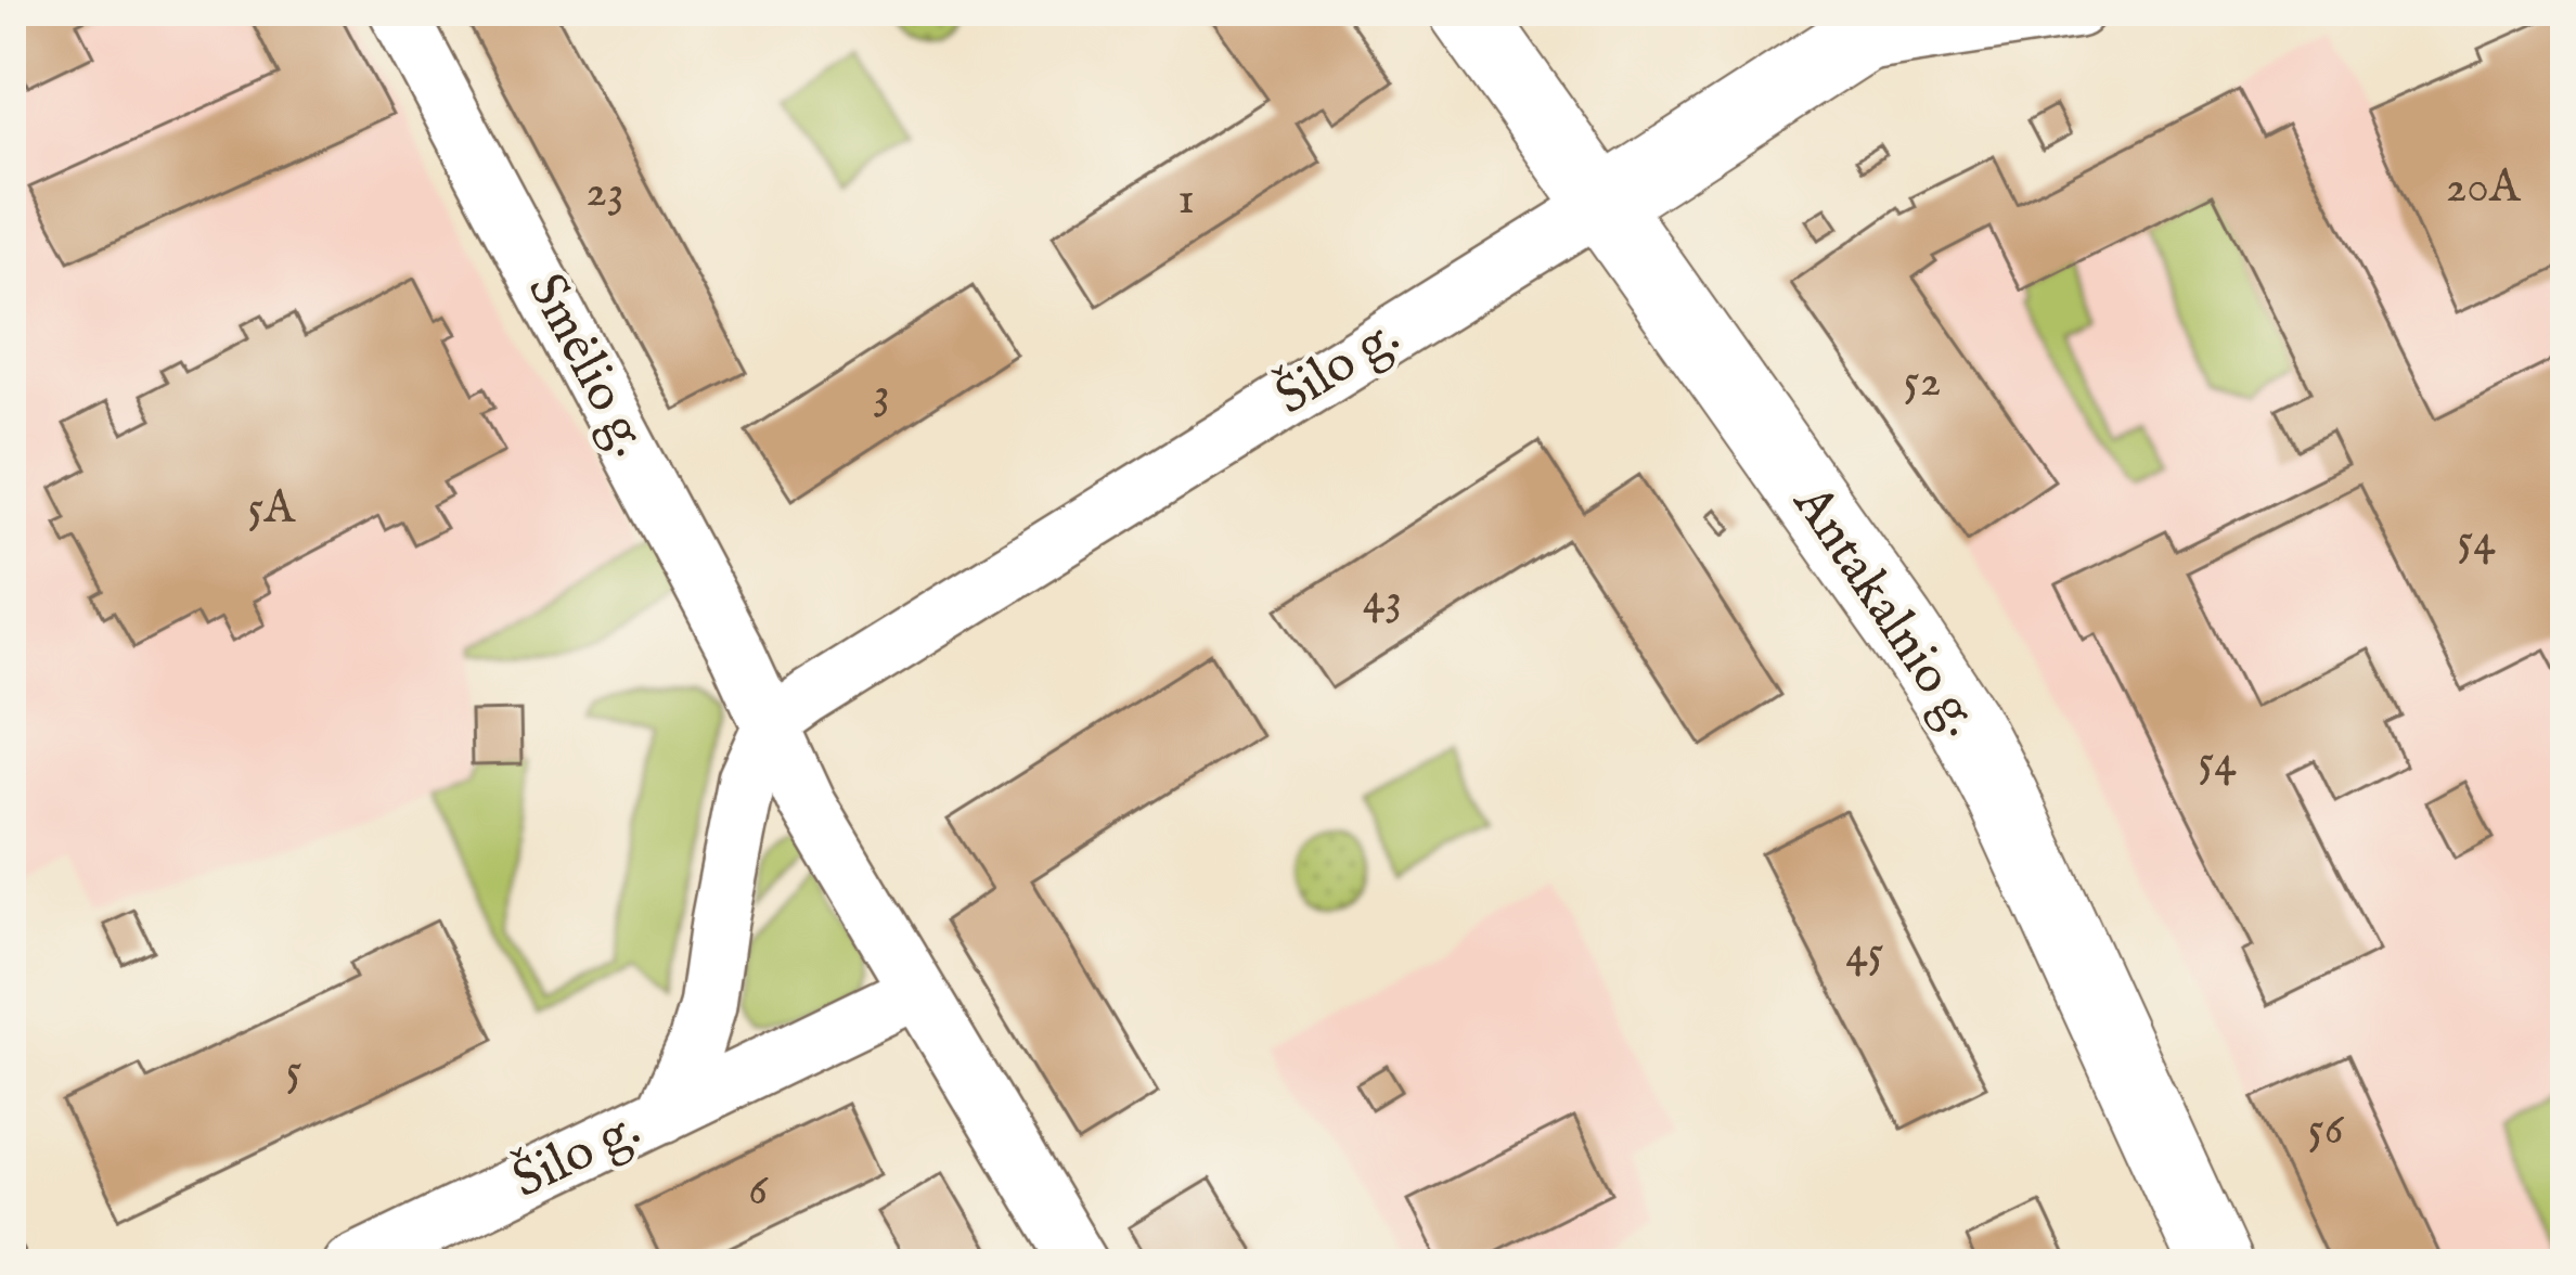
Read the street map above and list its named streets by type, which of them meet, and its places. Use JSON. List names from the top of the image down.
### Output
{
  "streets": {
    "main road": ["Šilo g.", "Antakalnio g."],
    "street": ["Smėlio g."]
  },
  "crossings": [
    ["Smėlio g.", "Šilo g."],
    ["Šilo g.", "Antakalnio g."]
  ],
  "house_numbers": [
    "20A",
    "23",
    "1",
    "52",
    "3",
    "5A",
    "54",
    "43",
    "54",
    "45",
    "5",
    "56",
    "6"
  ]
}
